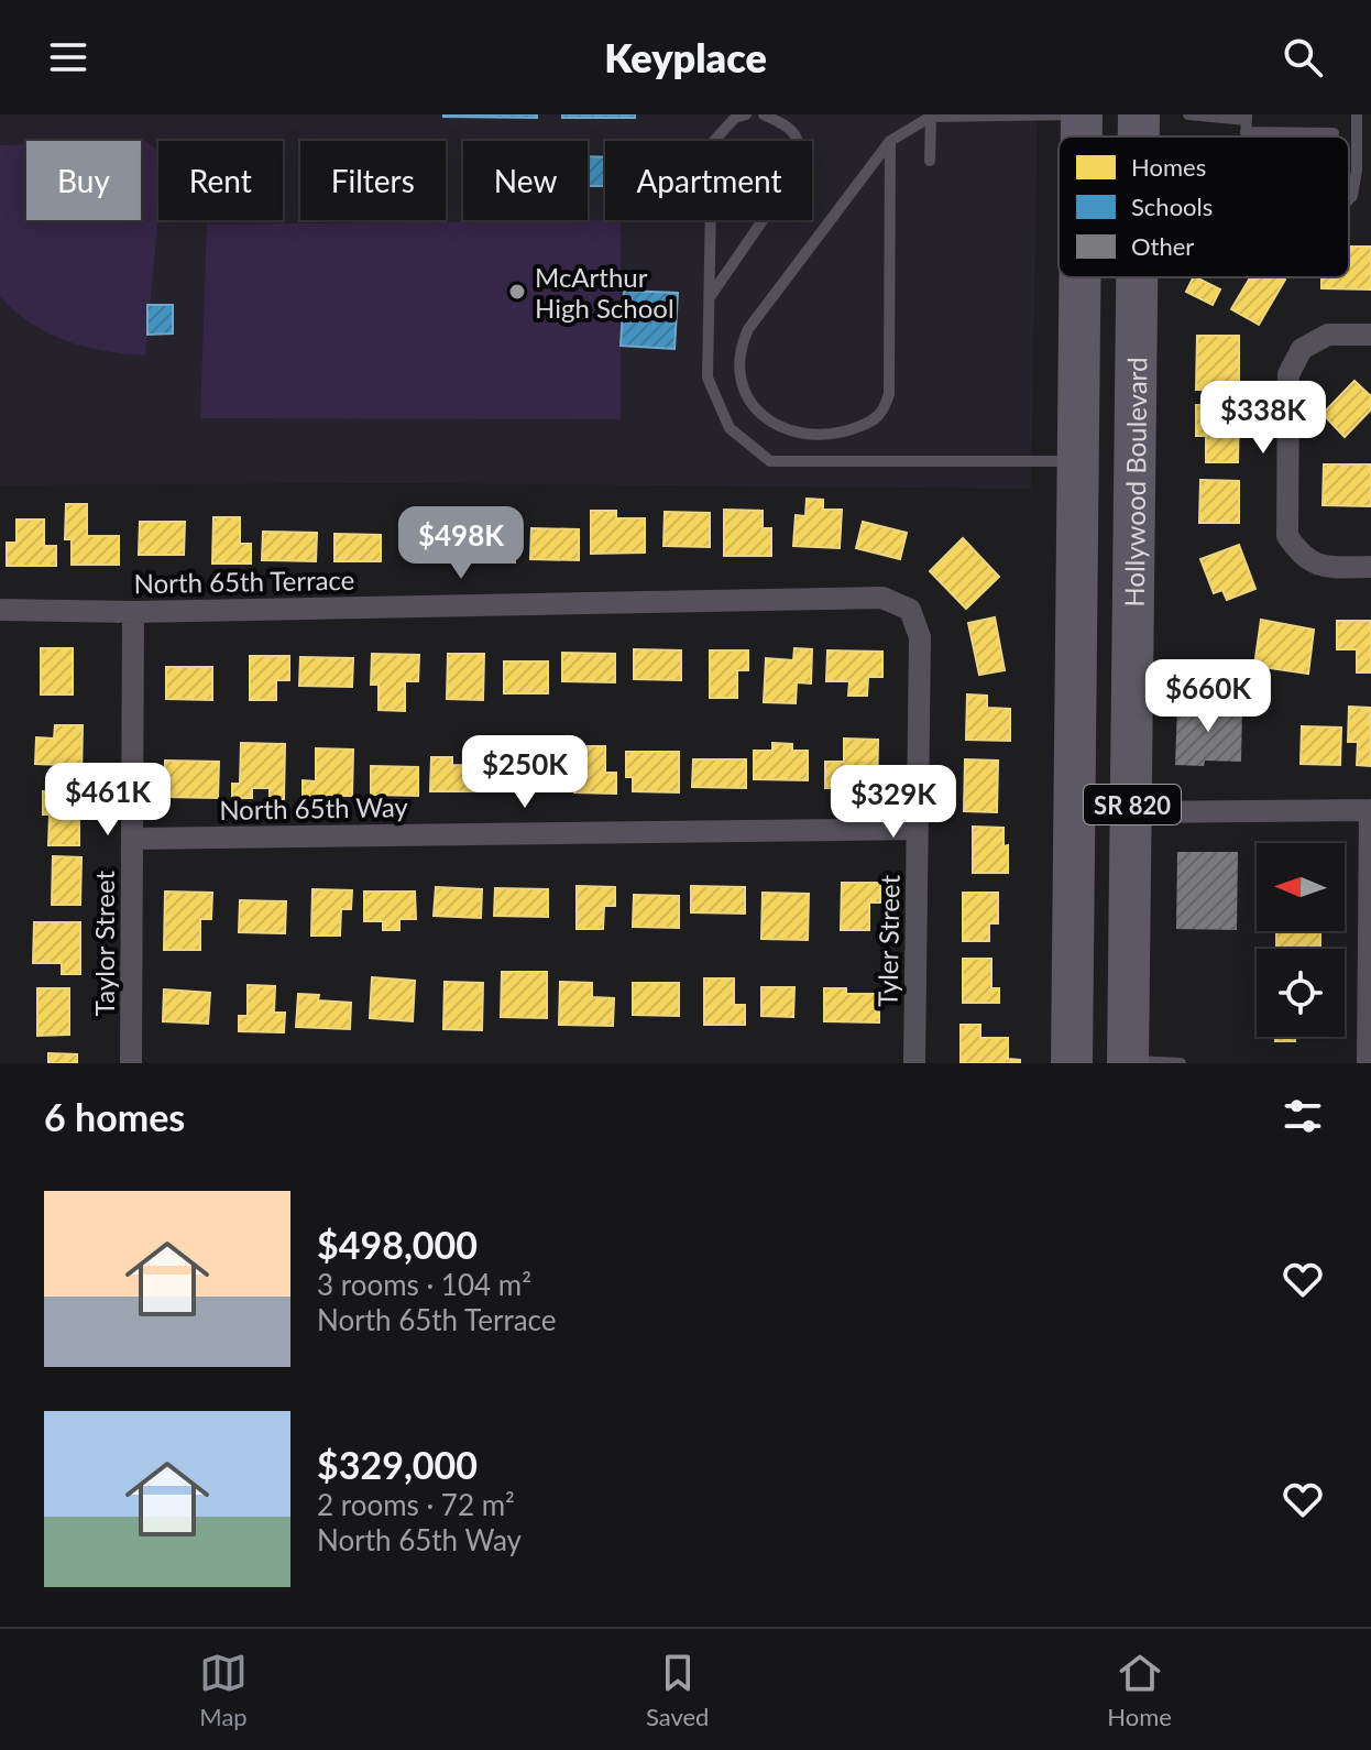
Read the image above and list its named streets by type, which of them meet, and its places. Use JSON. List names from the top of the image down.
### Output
{
  "streets": {
    "highway": ["Hollywood Boulevard", "SR 820"],
    "street": [
      "North 65th Terrace",
      "North 65th Way",
      "Tyler Street",
      "Taylor Street"
    ]
  },
  "crossings": [
    ["North 65th Terrace", "Tyler Street"],
    ["North 65th Terrace", "Taylor Street"],
    ["North 65th Way", "Tyler Street"],
    ["North 65th Way", "Taylor Street"]
  ],
  "places": ["McArthur High School"],
  "legend": ["Homes", "Schools", "Other"],
  "north": "left",
  "page": {
    "header": "Keyplace",
    "chip": [
      "Buy",
      "Rent",
      "Filters",
      "New",
      "Apartment"
    ],
    "price": [
      "$338K",
      "$498K",
      "$660K",
      "$250K",
      "$461K",
      "$329K"
    ],
    "heading": "6 homes",
    "list": [
      {
        "name": "$498,000",
        "note": "3 rooms · 104 m² · North 65th Terrace"
      },
      {
        "name": "$329,000",
        "note": "2 rooms · 72 m² · North 65th Way"
      }
    ],
    "tabs": ["Map", "Saved", "Home"]
  }
}
